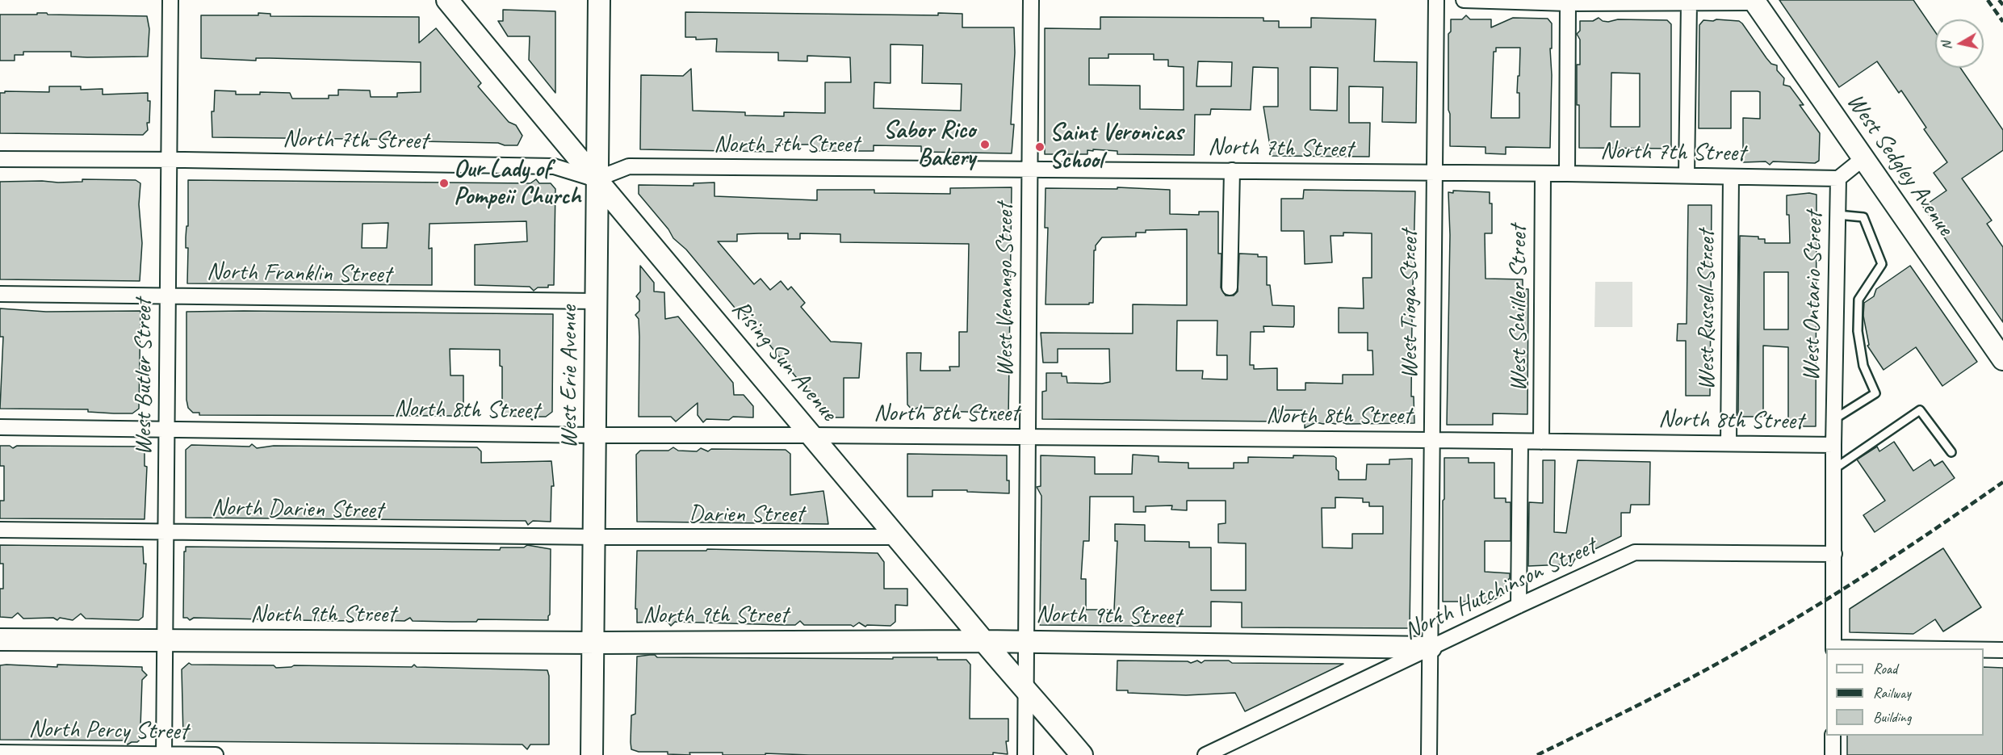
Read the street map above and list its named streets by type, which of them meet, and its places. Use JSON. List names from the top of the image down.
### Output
{
  "streets": {
    "street": [
      "North 7th Street",
      "West Sedgley Avenue",
      "North Franklin Street",
      "West Venango Street",
      "West Ontario Street",
      "West Tioga Street",
      "West Schiller Street",
      "West Russell Street",
      "Rising Sun Avenue",
      "West Butler Street",
      "West Erie Avenue",
      "North 8th Street",
      "North Darien Street",
      "Darien Street",
      "North Hutchinson Street",
      "North 9th Street",
      "North Percy Street"
    ]
  },
  "crossings": [
    ["North 7th Street", "West Venango Street"],
    ["North 7th Street", "West Ontario Street"],
    ["North 7th Street", "West Tioga Street"],
    ["North 7th Street", "West Schiller Street"],
    ["North 7th Street", "West Russell Street"],
    ["North 7th Street", "Rising Sun Avenue"],
    ["North 7th Street", "West Butler Street"],
    ["North 7th Street", "West Erie Avenue"],
    ["West Sedgley Avenue", "West Ontario Street"],
    ["North Franklin Street", "West Butler Street"],
    ["North Franklin Street", "West Erie Avenue"],
    ["West Venango Street", "Rising Sun Avenue"],
    ["West Venango Street", "North 8th Street"],
    ["West Venango Street", "North 9th Street"],
    ["West Ontario Street", "North 8th Street"],
    ["West Ontario Street", "North Hutchinson Street"],
    ["West Tioga Street", "North 8th Street"],
    ["West Tioga Street", "North Hutchinson Street"],
    ["West Tioga Street", "North 9th Street"],
    ["West Schiller Street", "North 8th Street"],
    ["West Russell Street", "North 8th Street"],
    ["Rising Sun Avenue", "West Erie Avenue"],
    ["Rising Sun Avenue", "North 8th Street"],
    ["Rising Sun Avenue", "Darien Street"],
    ["Rising Sun Avenue", "North 9th Street"],
    ["West Butler Street", "North 8th Street"],
    ["West Butler Street", "North Darien Street"],
    ["West Butler Street", "North 9th Street"],
    ["West Butler Street", "North Percy Street"],
    ["West Erie Avenue", "North 8th Street"],
    ["West Erie Avenue", "North Darien Street"],
    ["West Erie Avenue", "Darien Street"],
    ["West Erie Avenue", "North 9th Street"],
    ["North Darien Street", "Darien Street"],
    ["North Hutchinson Street", "North 9th Street"]
  ],
  "places": ["Sabor Rico Bakery", "Saint Veronicas School", "Our Lady of Pompeii Church"],
  "legend": ["Road", "Railway", "Building"],
  "north": "left"
}
